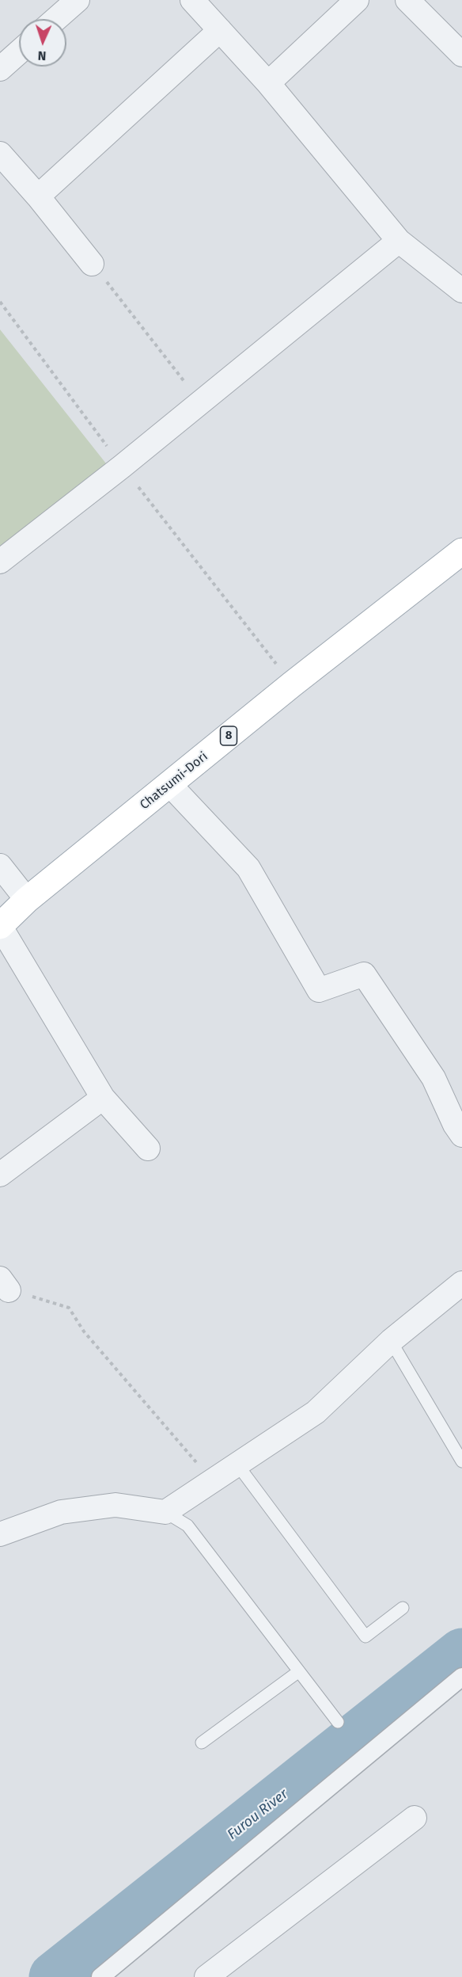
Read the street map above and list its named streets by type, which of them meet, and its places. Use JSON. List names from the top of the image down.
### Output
{
  "streets": {
    "main road": ["8", "Chatsumi-Dori"]
  },
  "water": ["Furou River"],
  "north": "bottom"
}
